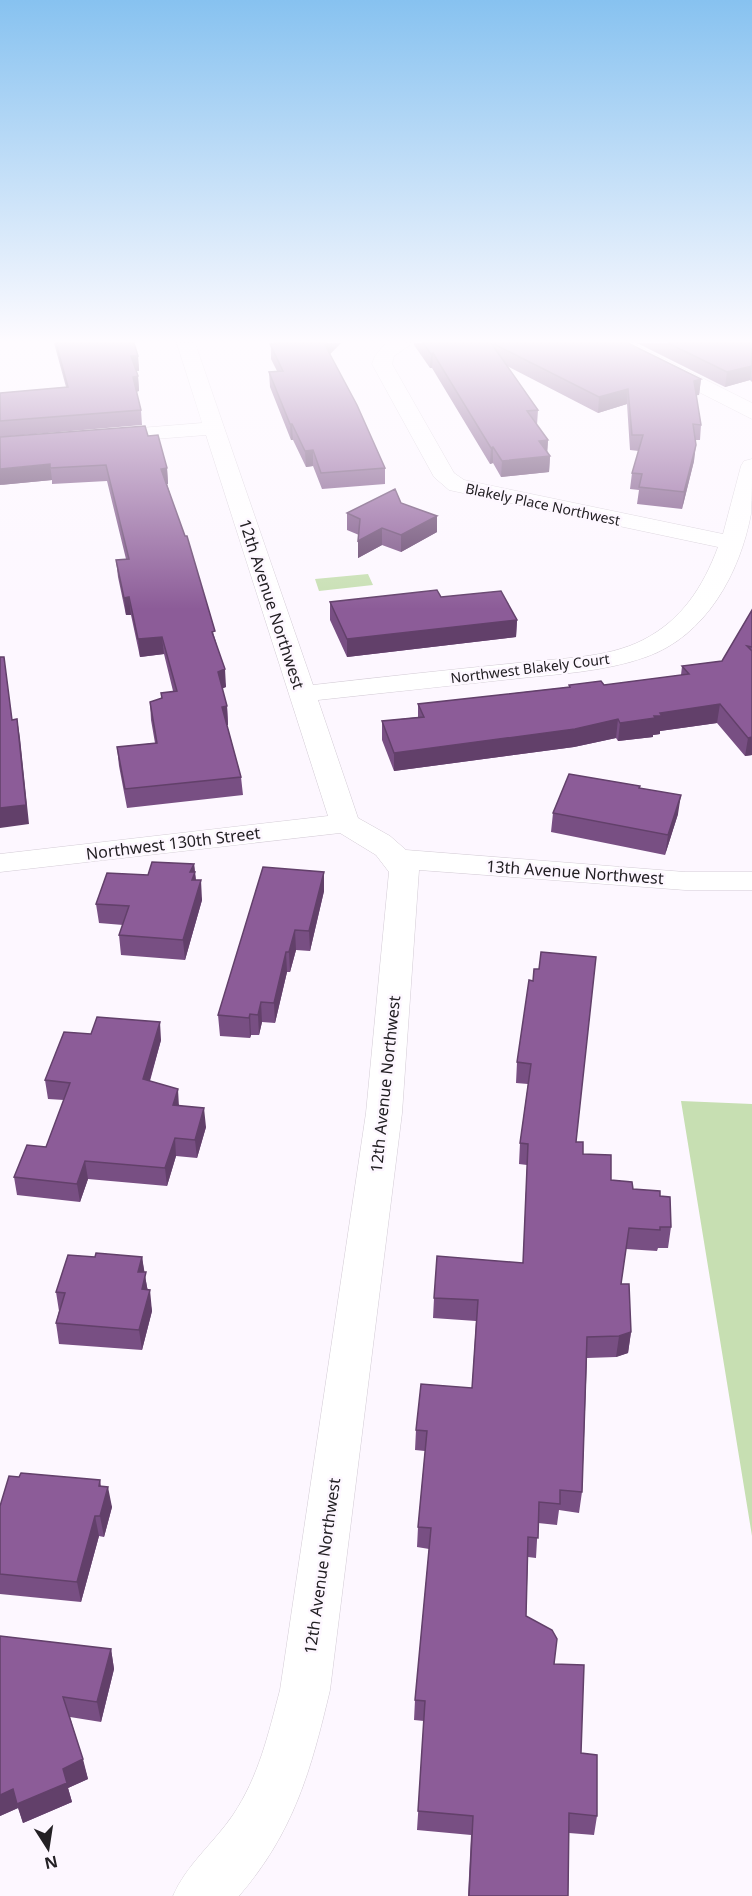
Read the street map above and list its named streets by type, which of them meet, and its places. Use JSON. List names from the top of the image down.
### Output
{
  "streets": {
    "street": [
      "Blakely Place Northwest",
      "12th Avenue Northwest",
      "Northwest Blakely Court",
      "Northwest 130th Street",
      "13th Avenue Northwest"
    ]
  },
  "crossings": [
    ["Blakely Place Northwest", "Northwest Blakely Court"],
    ["12th Avenue Northwest", "Northwest Blakely Court"],
    ["12th Avenue Northwest", "Northwest 130th Street"],
    ["12th Avenue Northwest", "13th Avenue Northwest"]
  ],
  "north": "bottom"
}
